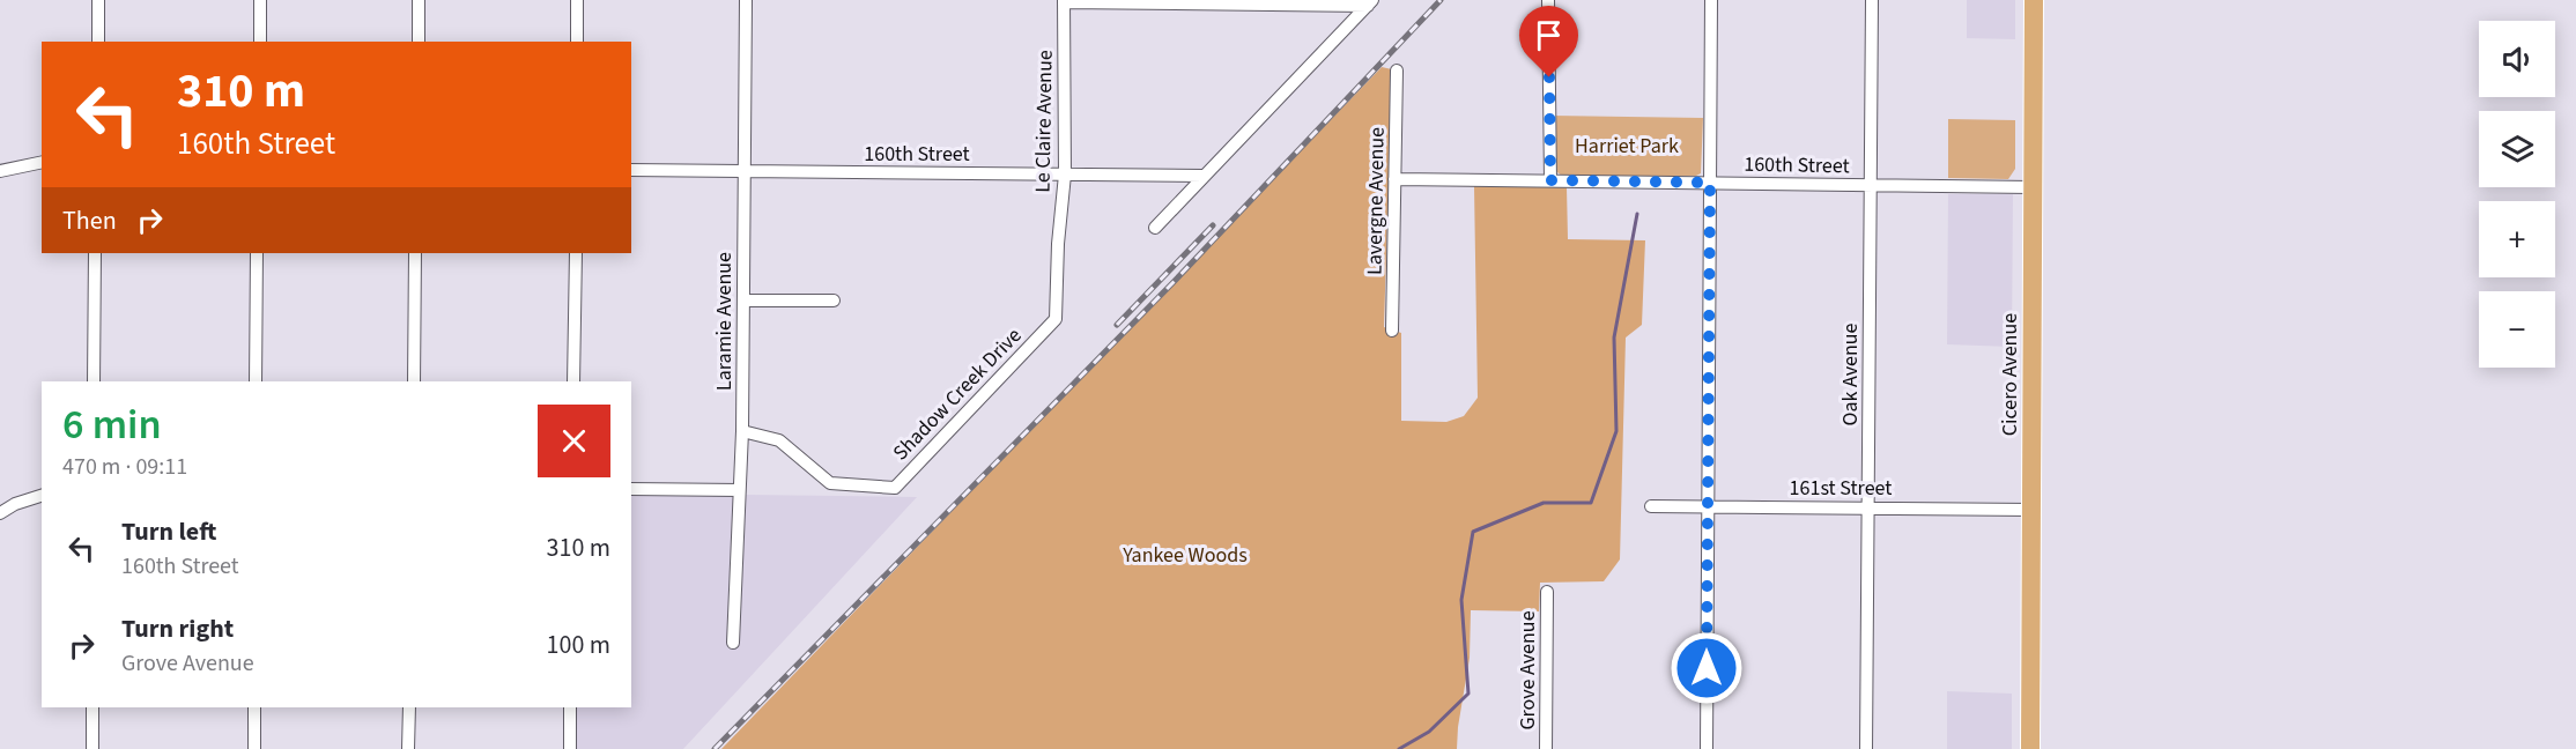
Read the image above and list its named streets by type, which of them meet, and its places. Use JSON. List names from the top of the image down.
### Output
{
  "streets": {
    "main road": ["Cicero Avenue"],
    "street": [
      "Le Claire Avenue",
      "160th Street",
      "Lavergne Avenue",
      "Laramie Avenue",
      "Oak Avenue",
      "Shadow Creek Drive",
      "161st Street",
      "Grove Avenue"
    ]
  },
  "crossings": [
    ["Le Claire Avenue", "160th Street"],
    ["Le Claire Avenue", "Shadow Creek Drive"],
    ["160th Street", "Lavergne Avenue"],
    ["160th Street", "Laramie Avenue"],
    ["160th Street", "Oak Avenue"],
    ["160th Street", "Cicero Avenue"],
    ["Laramie Avenue", "Shadow Creek Drive"],
    ["Oak Avenue", "161st Street"],
    ["Cicero Avenue", "161st Street"]
  ],
  "parks": ["Harriet Park", "Yankee Woods"],
  "page": {
    "map_buttons": ["+", "−"],
    "turn": ["310 m", "160th Street"],
    "then": "Then",
    "heading": ["6 min", "470 m · 09:11"],
    "list": [
      {
        "name": "Turn left",
        "note": "160th Street",
        "value": "310 m"
      },
      {
        "name": "Turn right",
        "note": "Grove Avenue",
        "value": "100 m"
      }
    ]
  }
}
